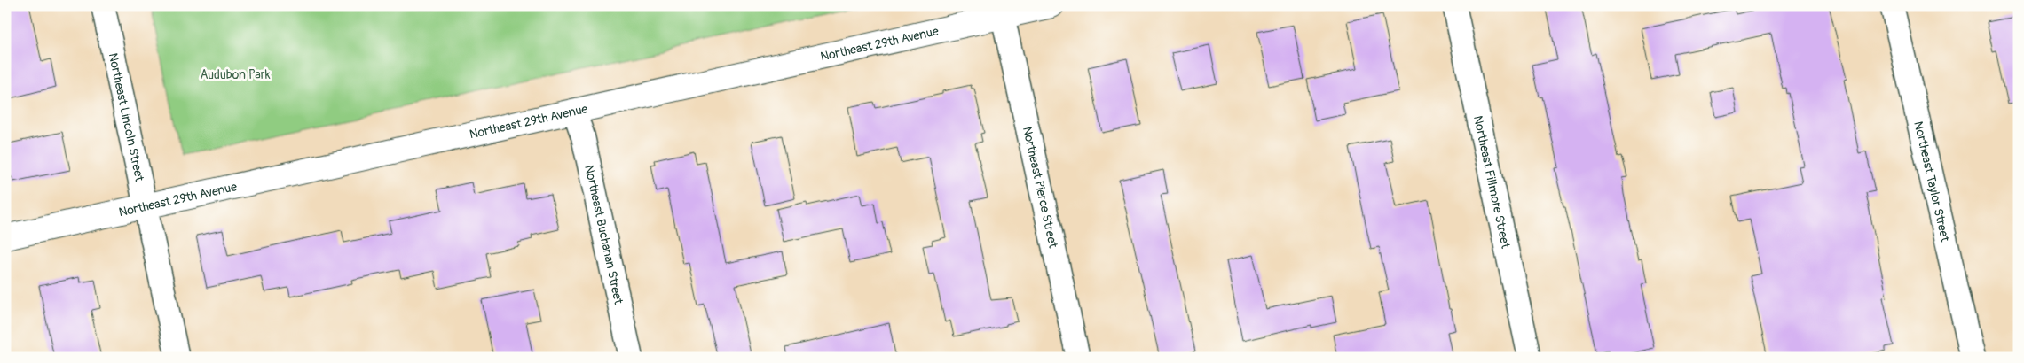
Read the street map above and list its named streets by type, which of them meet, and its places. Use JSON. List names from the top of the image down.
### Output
{
  "streets": {
    "street": [
      "Northeast 29th Avenue",
      "Northeast Lincoln Street",
      "Northeast Fillmore Street",
      "Northeast Taylor Street",
      "Northeast Pierce Street",
      "Northeast Buchanan Street"
    ]
  },
  "crossings": [
    ["Northeast 29th Avenue", "Northeast Lincoln Street"],
    ["Northeast 29th Avenue", "Northeast Pierce Street"],
    ["Northeast 29th Avenue", "Northeast Buchanan Street"]
  ],
  "parks": ["Audubon Park"]
}
